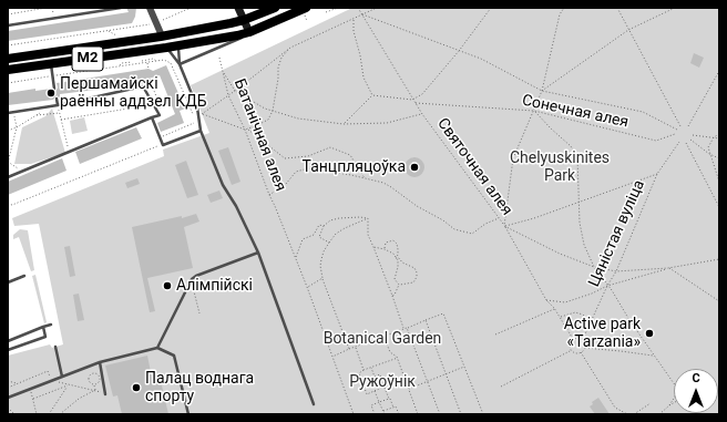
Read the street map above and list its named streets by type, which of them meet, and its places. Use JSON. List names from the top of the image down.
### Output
{
  "streets": {
    "main road": ["М2"],
    "path": [
      "Сонечная алея",
      "Батанічная алея",
      "Святочная алея",
      "Цяністая вуліца"
    ]
  },
  "crossings": [
    ["Сонечная алея", "Святочная алея"],
    ["Святочная алея", "Цяністая вуліца"]
  ],
  "parks": ["Chelyuskinites Park", "Botanical Garden", "Ружоўнік"],
  "places": [
    "Першамайскі раённы аддзел КДБ",
    "Танцпляцоўка",
    "Алімпійскі",
    "Active park «Tarzania»",
    "Палац воднага спорту"
  ],
  "north": "top"
}
